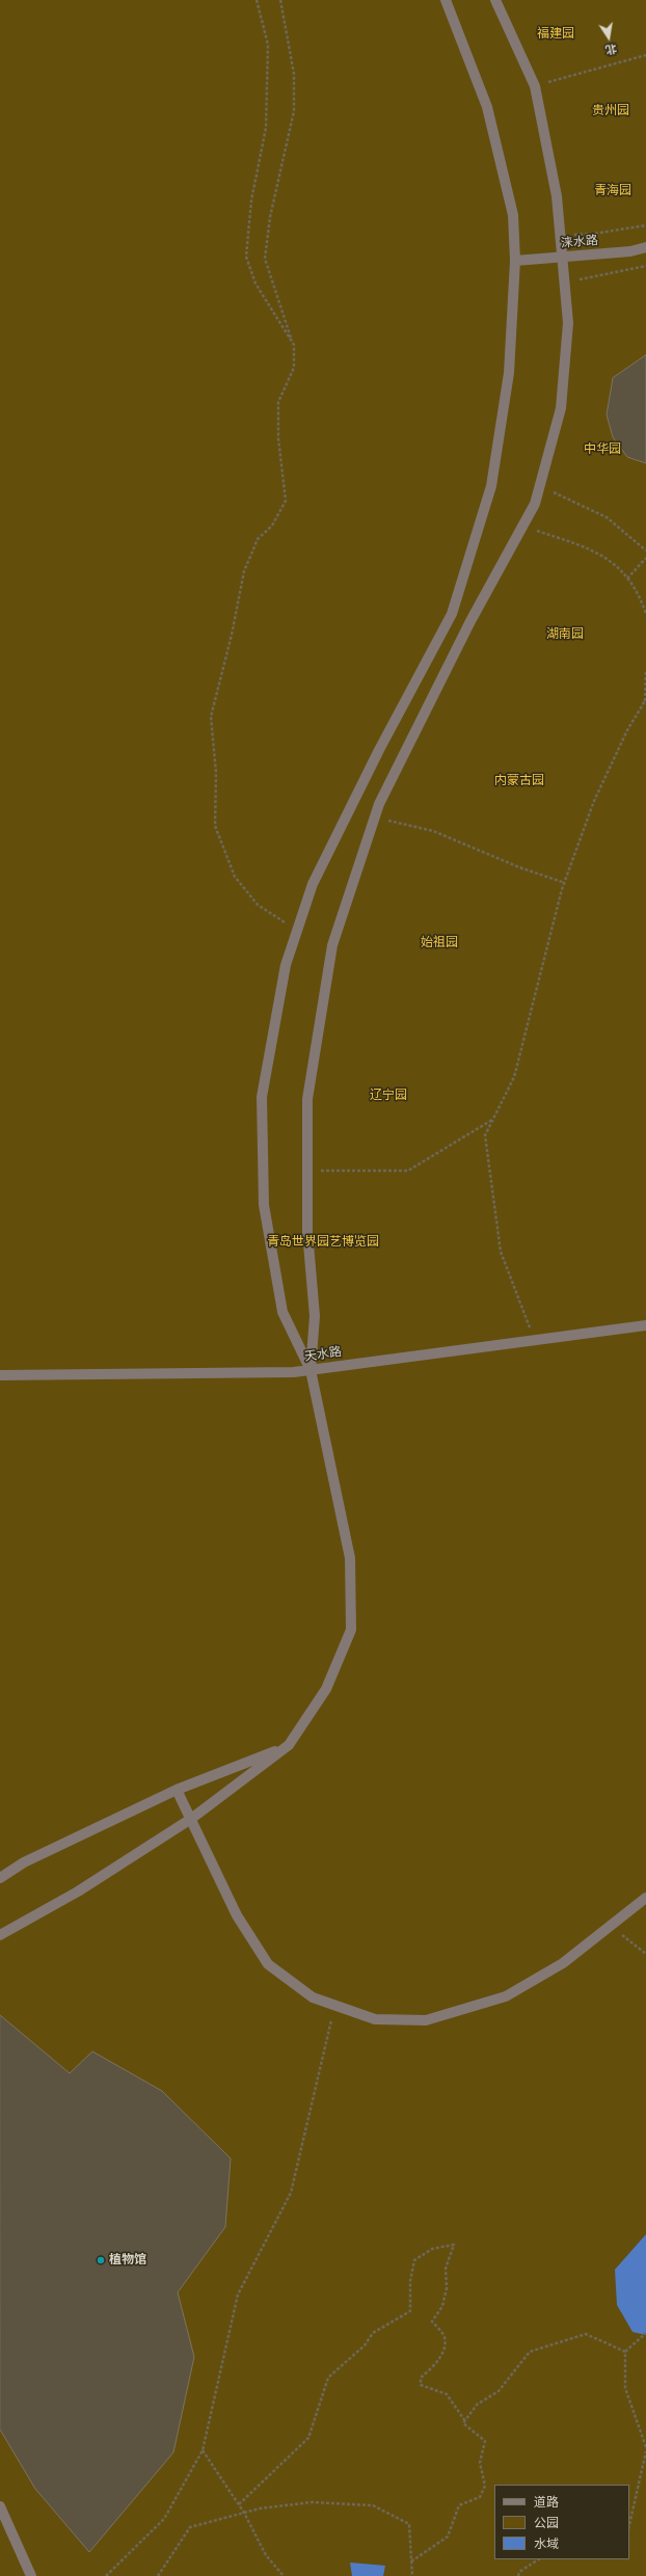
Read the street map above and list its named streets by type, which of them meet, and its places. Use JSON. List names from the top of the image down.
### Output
{
  "streets": {
    "street": ["涞水路", "天水路"]
  },
  "parks": [
    "福建园",
    "贵州园",
    "青海园",
    "中华园",
    "湖南园",
    "内蒙古园",
    "始祖园",
    "辽宁园",
    "青岛世界园艺博览园"
  ],
  "places": ["植物馆"],
  "legend": ["道路", "公园", "水域"],
  "north": "bottom"
}
